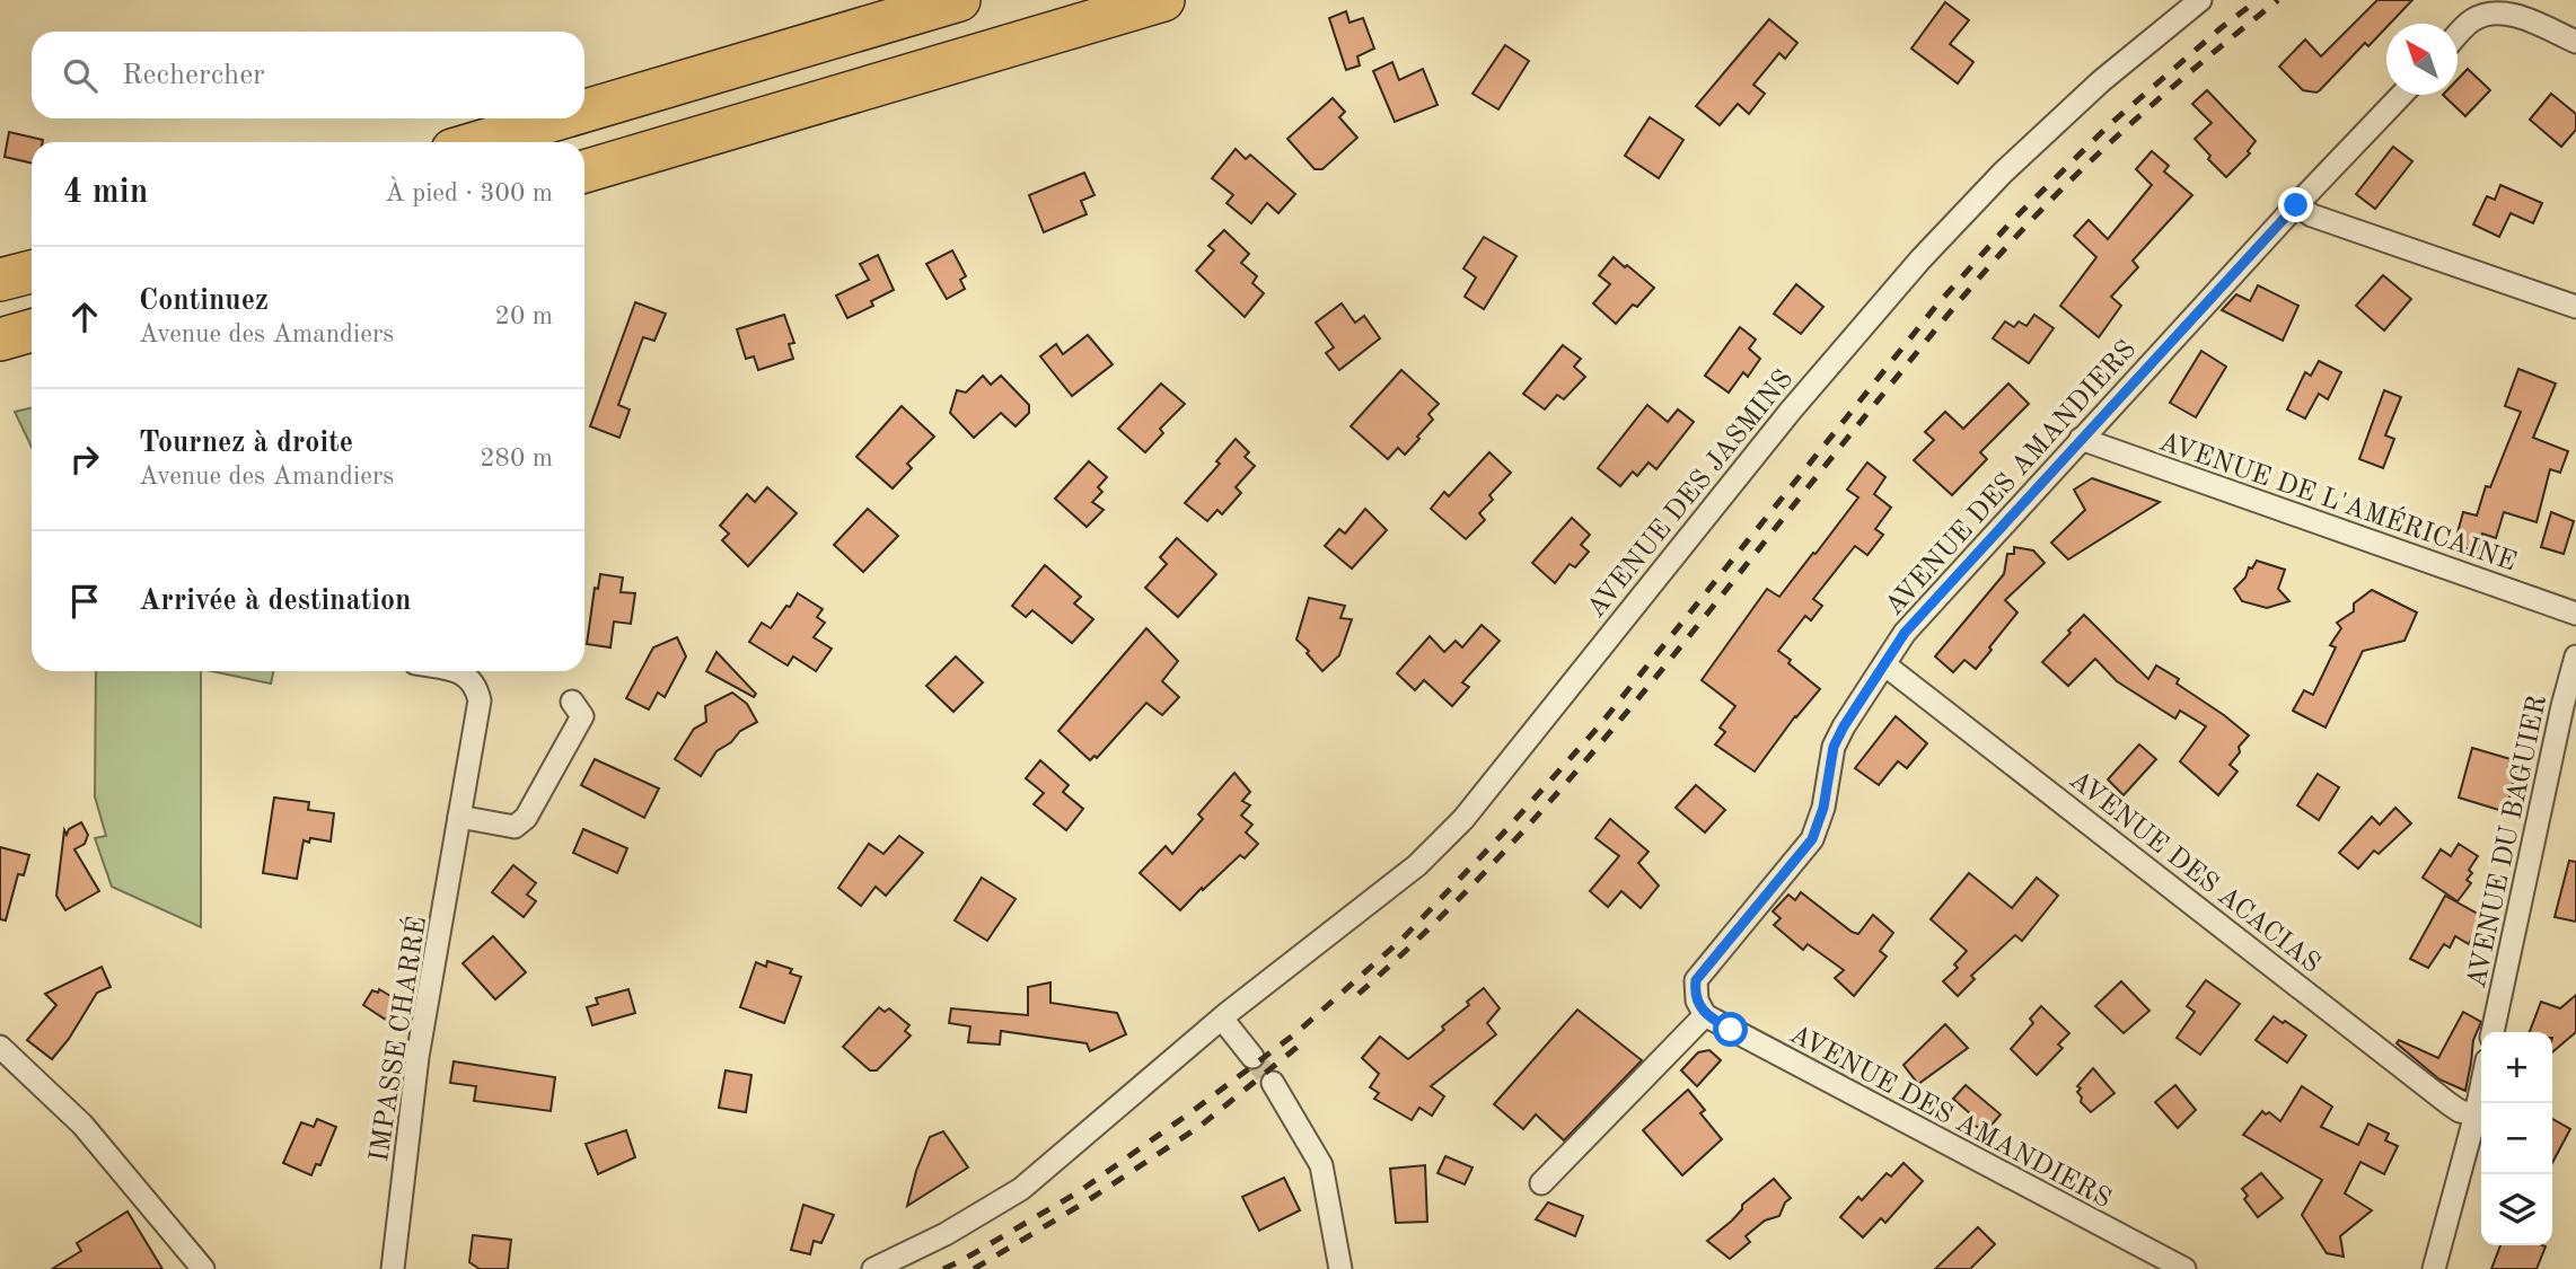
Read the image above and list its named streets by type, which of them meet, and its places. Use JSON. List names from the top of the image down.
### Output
{
  "streets": {
    "street": [
      "AVENUE DES AMANDIERS",
      "AVENUE DES JASMINS",
      "AVENUE DE L'AMÉRICAINE",
      "AVENUE DU BAGUIER",
      "AVENUE DES ACACIAS",
      "IMPASSE CHARRÉ"
    ]
  },
  "crossings": [
    ["AVENUE DES AMANDIERS", "AVENUE DE L'AMÉRICAINE"],
    ["AVENUE DES AMANDIERS", "AVENUE DES ACACIAS"]
  ],
  "north": "top left",
  "page": {
    "search": "Rechercher",
    "heading": ["4 min", "À pied · 300 m"],
    "list": [
      ["Continuez", "Avenue des Amandiers", "20 m"],
      ["Tournez à droite", "Avenue des Amandiers", "280 m"],
      "Arrivée à destination"
    ],
    "map_buttons": ["+", "−"]
  }
}
